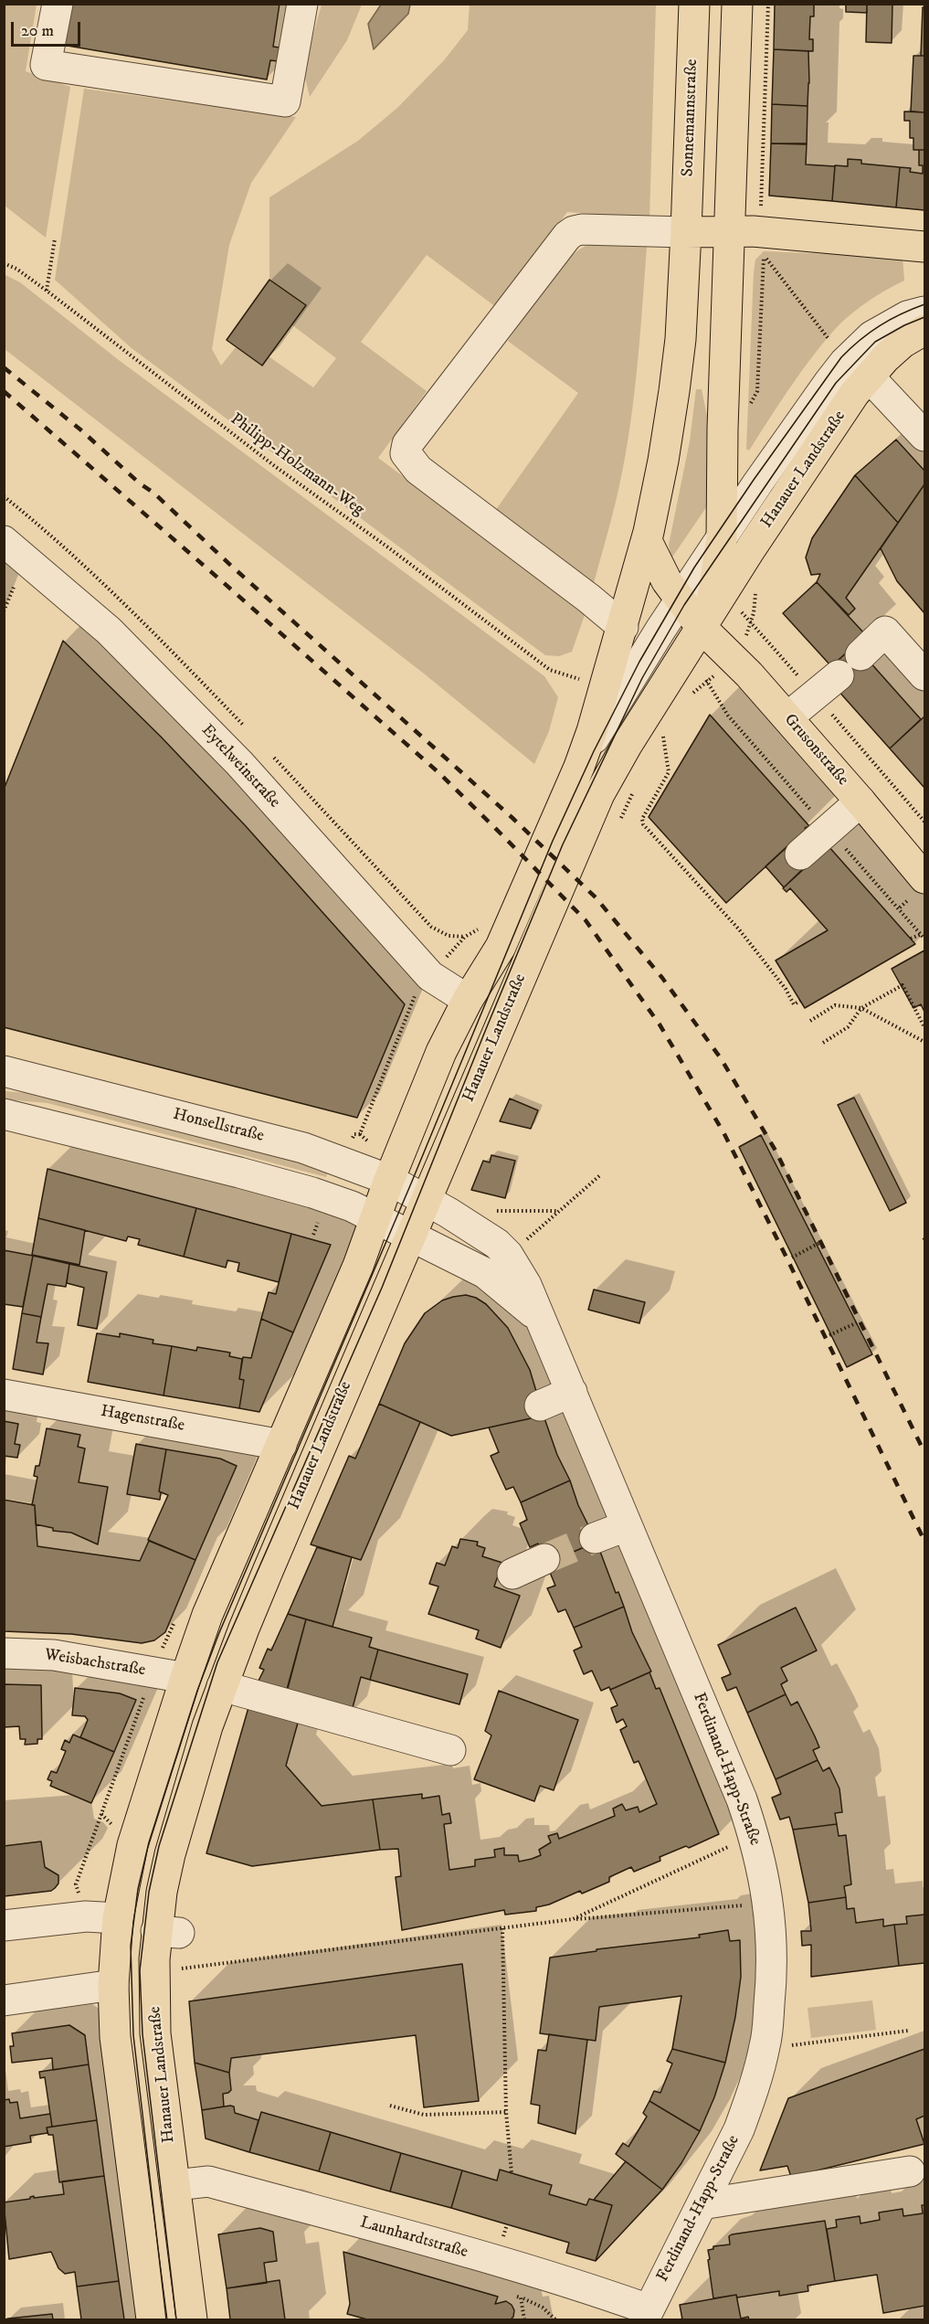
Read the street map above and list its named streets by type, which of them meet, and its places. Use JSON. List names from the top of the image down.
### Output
{
  "streets": {
    "main road": ["Sonnemannstraße", "Hanauer Landstraße", "Grusonstraße"],
    "street": [
      "Eytelweinstraße",
      "Honsellstraße",
      "Hagenstraße",
      "Weisbachstraße",
      "Ferdinand-Happ-Straße",
      "Launhardtstraße"
    ],
    "path": ["Philipp-Holzmann-Weg"]
  },
  "crossings": [
    ["Sonnemannstraße", "Hanauer Landstraße"],
    ["Hanauer Landstraße", "Grusonstraße"],
    ["Hanauer Landstraße", "Eytelweinstraße"],
    ["Hanauer Landstraße", "Honsellstraße"],
    ["Hanauer Landstraße", "Hagenstraße"],
    ["Hanauer Landstraße", "Weisbachstraße"],
    ["Hanauer Landstraße", "Ferdinand-Happ-Straße"],
    ["Hanauer Landstraße", "Launhardtstraße"],
    ["Honsellstraße", "Ferdinand-Happ-Straße"],
    ["Ferdinand-Happ-Straße", "Launhardtstraße"]
  ],
  "scale_bar": "20 m"
}
